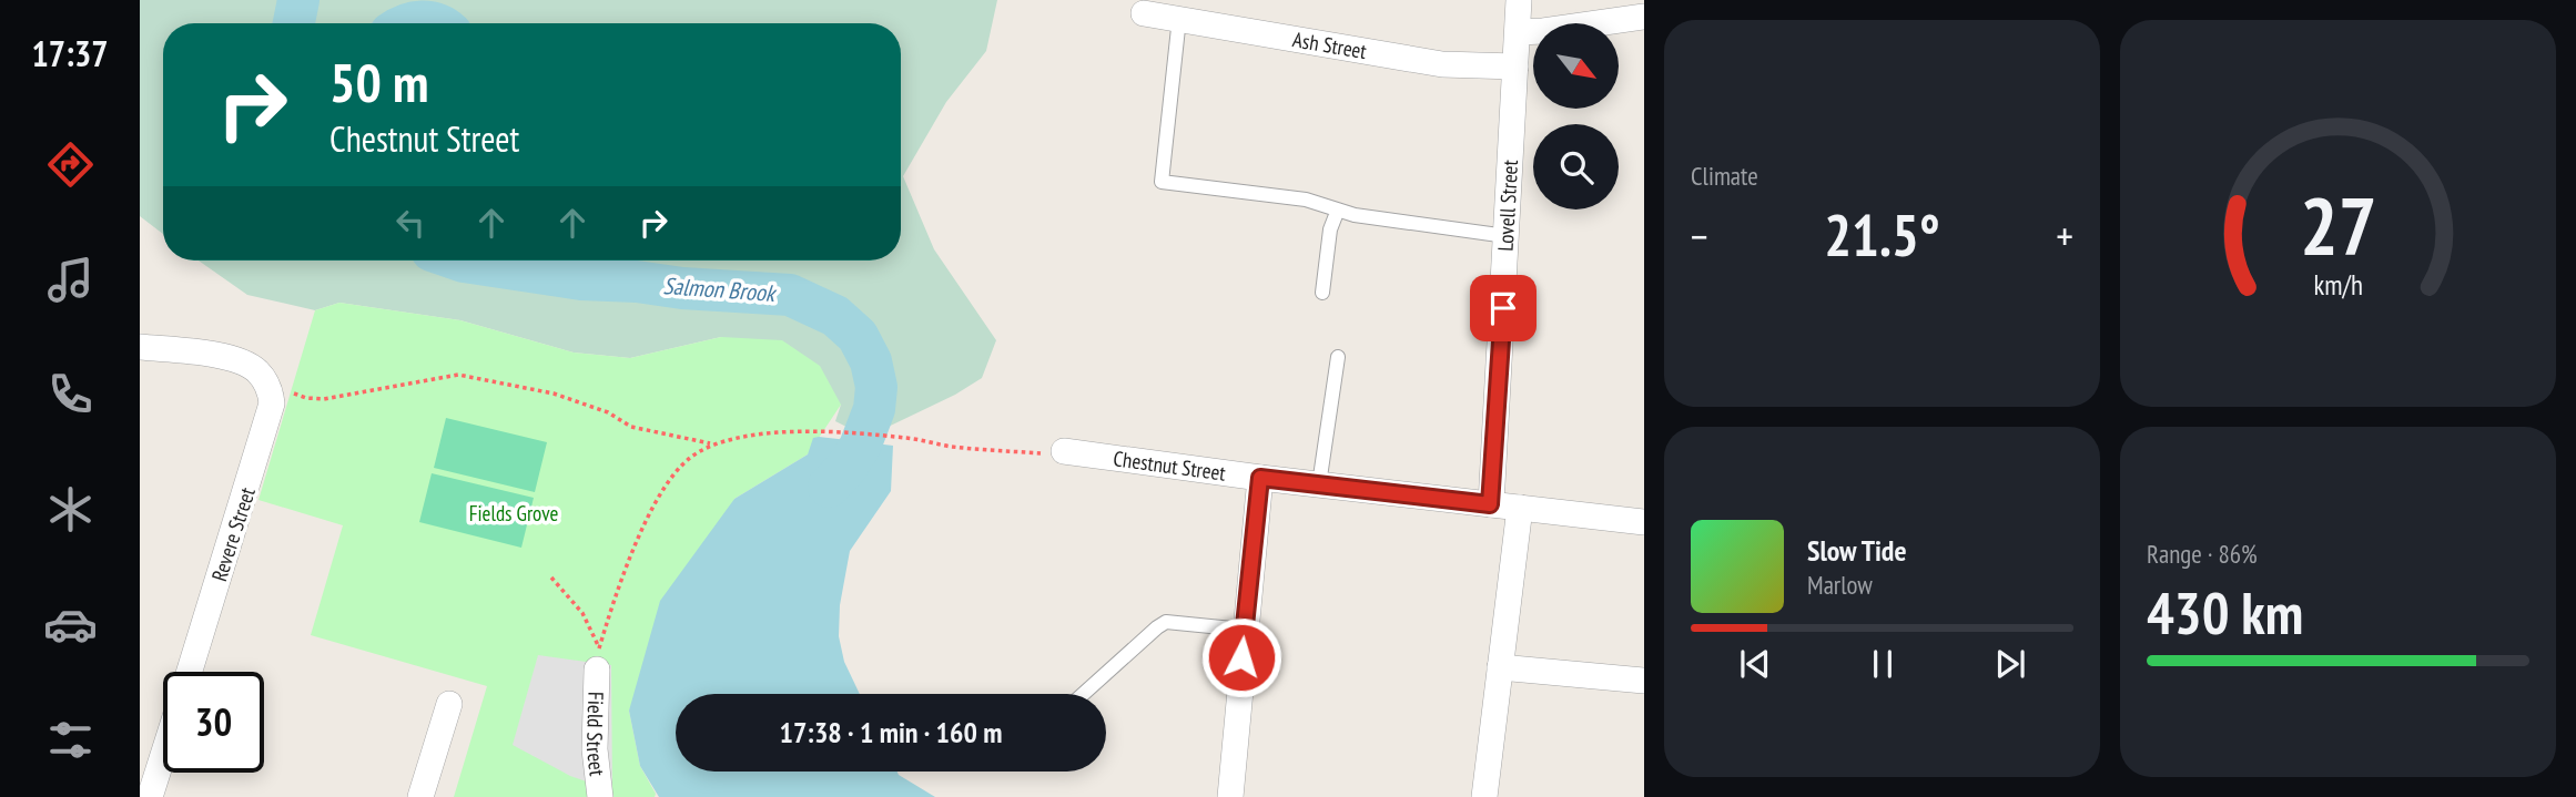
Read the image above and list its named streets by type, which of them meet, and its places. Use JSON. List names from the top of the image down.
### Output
{
  "streets": {
    "street": [
      "Ash Street",
      "Lovell Street",
      "Chestnut Street",
      "Revere Street",
      "Field Street"
    ]
  },
  "crossings": [
    ["Ash Street", "Lovell Street"],
    ["Lovell Street", "Chestnut Street"]
  ],
  "water": ["Salmon Brook"],
  "parks": ["Fields Grove"],
  "north": "bottom right",
  "page": {
    "tabs": "17:37",
    "tile": [
      "Climate",
      ["Range · 86%", "430 km"]
    ],
    "turn": ["50 m", "Chestnut Street"],
    "heat": ["−", "21.5°", "+"],
    "song": ["Slow Tide", "Marlow"],
    "limit": "30",
    "trip": "17:38 · 1 min · 160 m",
    "gauge": ["27", "km/h"]
  }
}
